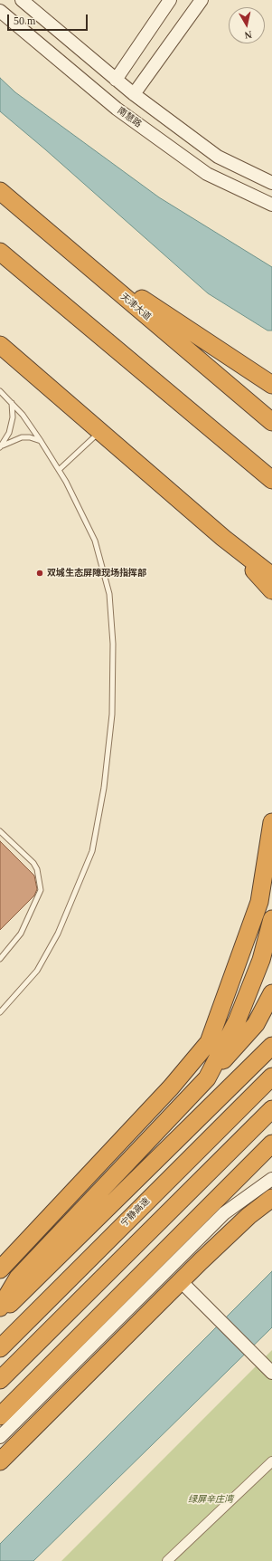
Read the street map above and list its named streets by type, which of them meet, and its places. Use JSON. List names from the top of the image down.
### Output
{
  "streets": {
    "highway": ["天津大道", "宁静高速"],
    "street": ["南慧路"]
  },
  "parks": ["绿屏辛庄湾"],
  "places": ["双城生态屏障现场指挥部"],
  "scale_bar": "50 m",
  "north": "bottom"
}
